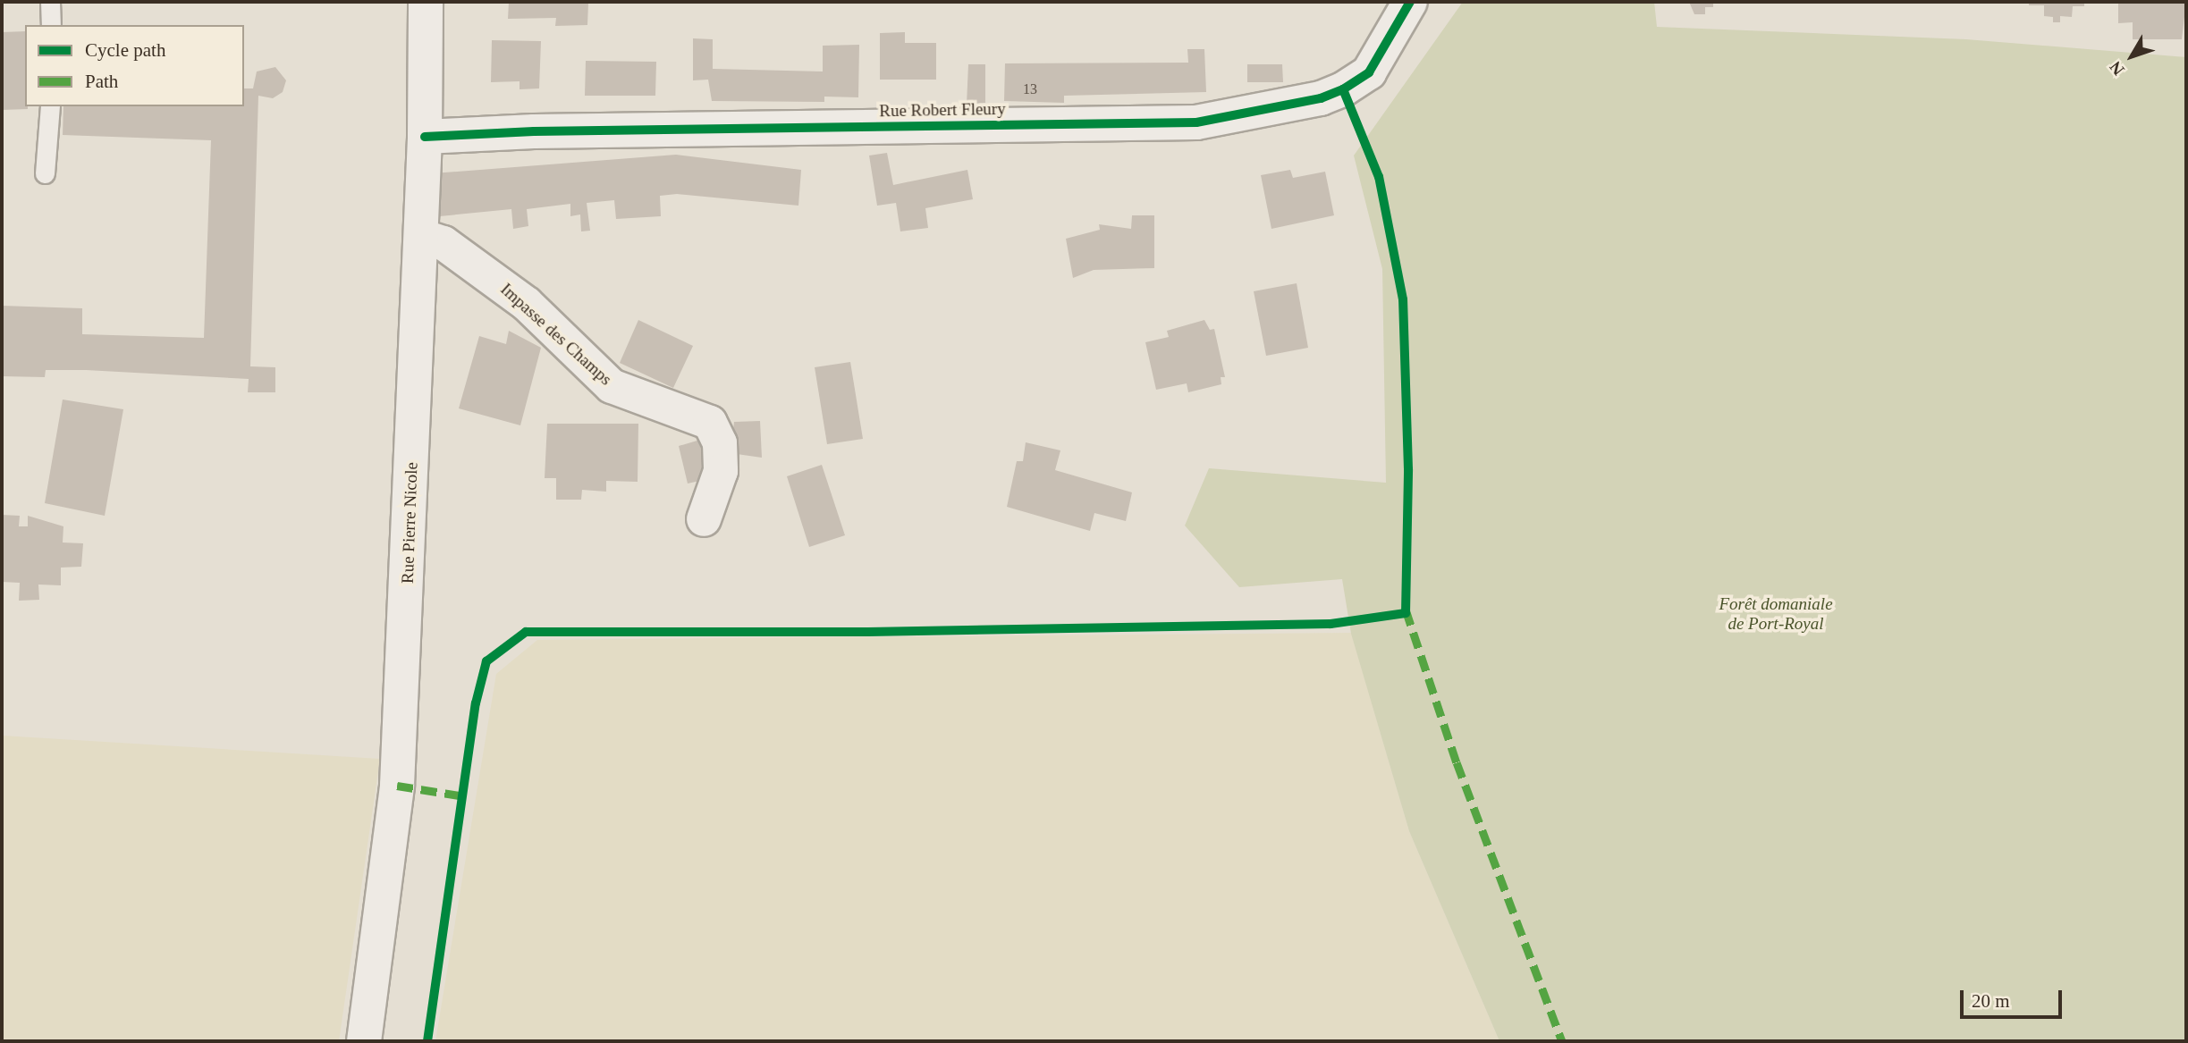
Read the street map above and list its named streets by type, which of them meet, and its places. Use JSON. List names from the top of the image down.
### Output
{
  "streets": {
    "street": ["Rue Robert Fleury", "Impasse des Champs", "Rue Pierre Nicole"]
  },
  "crossings": [
    ["Rue Robert Fleury", "Rue Pierre Nicole"],
    ["Impasse des Champs", "Rue Pierre Nicole"]
  ],
  "parks": ["Forêt domaniale de Port-Royal"],
  "house_numbers": ["13"],
  "legend": ["Cycle path", "Path"],
  "scale_bar": "20 m",
  "north": "bottom left"
}
